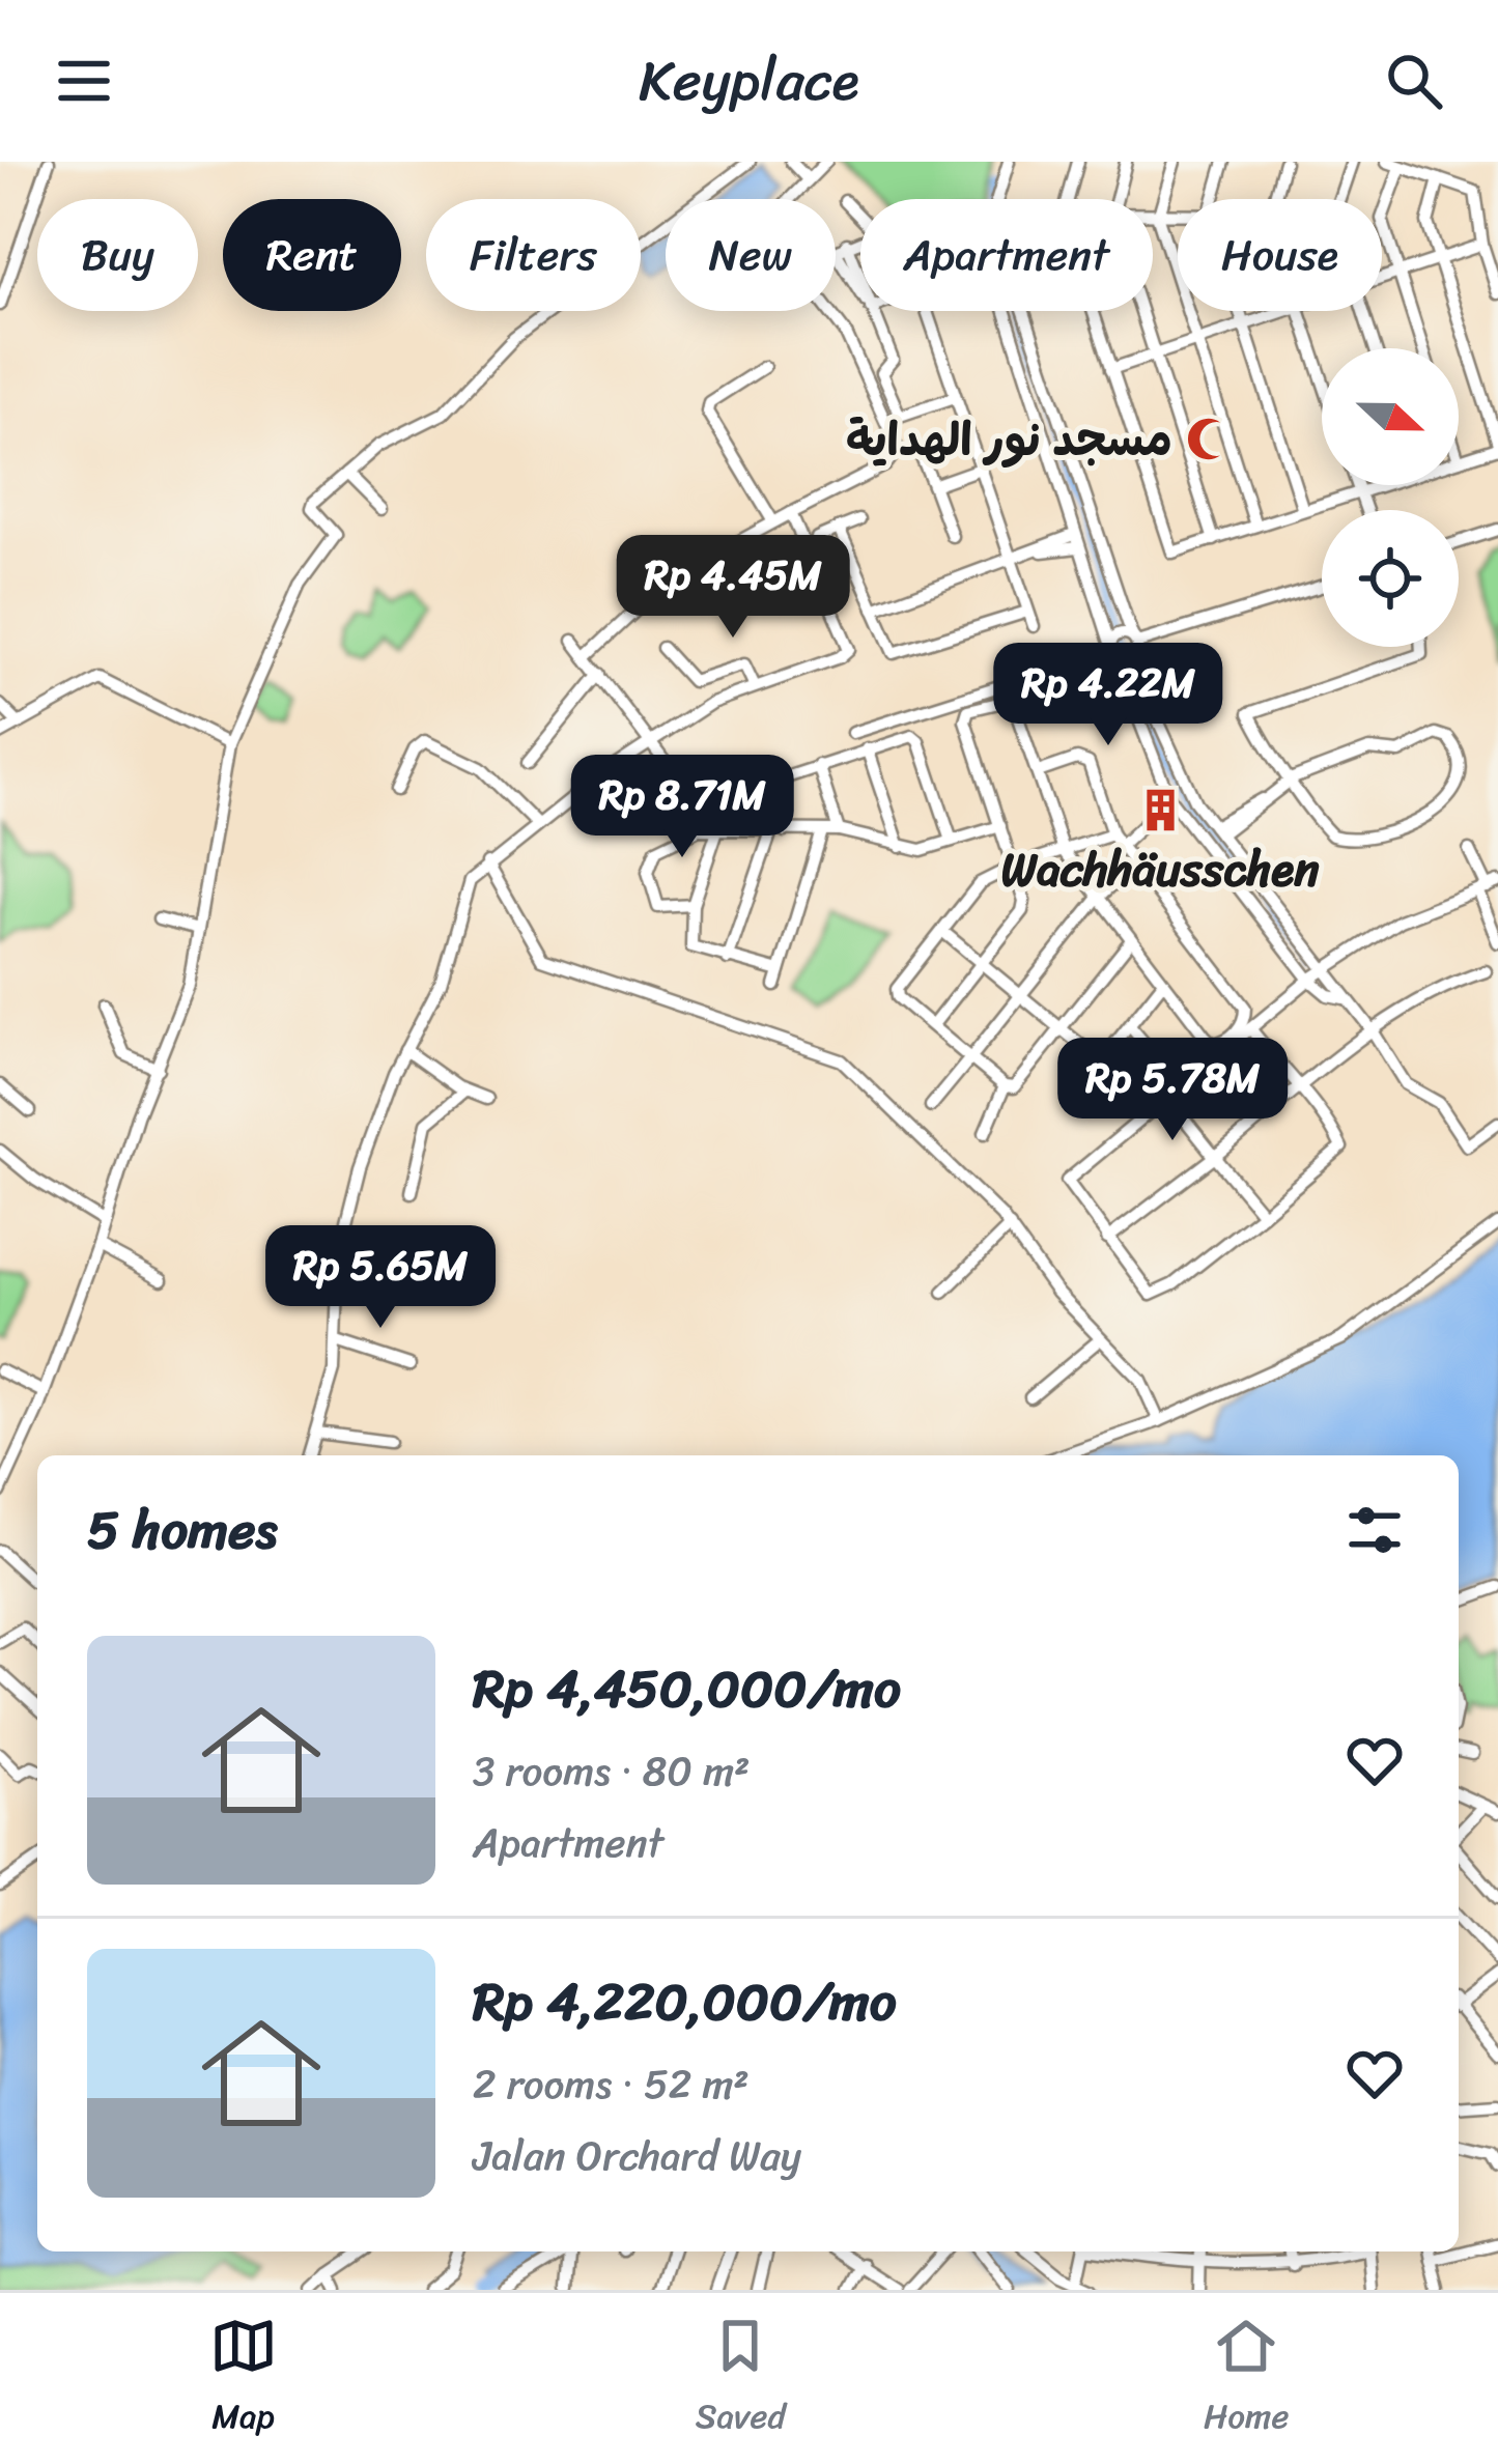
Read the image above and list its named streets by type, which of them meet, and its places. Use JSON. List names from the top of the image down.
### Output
{
  "places": {
    "mosque": ["مسجد نور الهداية"],
    "building": ["Wachhäusschen"]
  },
  "north": "right",
  "page": {
    "header": "Keyplace",
    "chip": [
      "Buy",
      "Rent",
      "Filters",
      "New",
      "Apartment",
      "House"
    ],
    "price": [
      "Rp 4.45M",
      "Rp 4.22M",
      "Rp 8.71M",
      "Rp 5.78M",
      "Rp 5.65M"
    ],
    "heading": "5 homes",
    "list": [
      {
        "name": "Rp 4,450,000/mo",
        "note": "3 rooms · 80 m² · Apartment"
      },
      {
        "name": "Rp 4,220,000/mo",
        "note": "2 rooms · 52 m² · Jalan Orchard Way"
      }
    ],
    "tabs": ["Map", "Saved", "Home"]
  }
}
